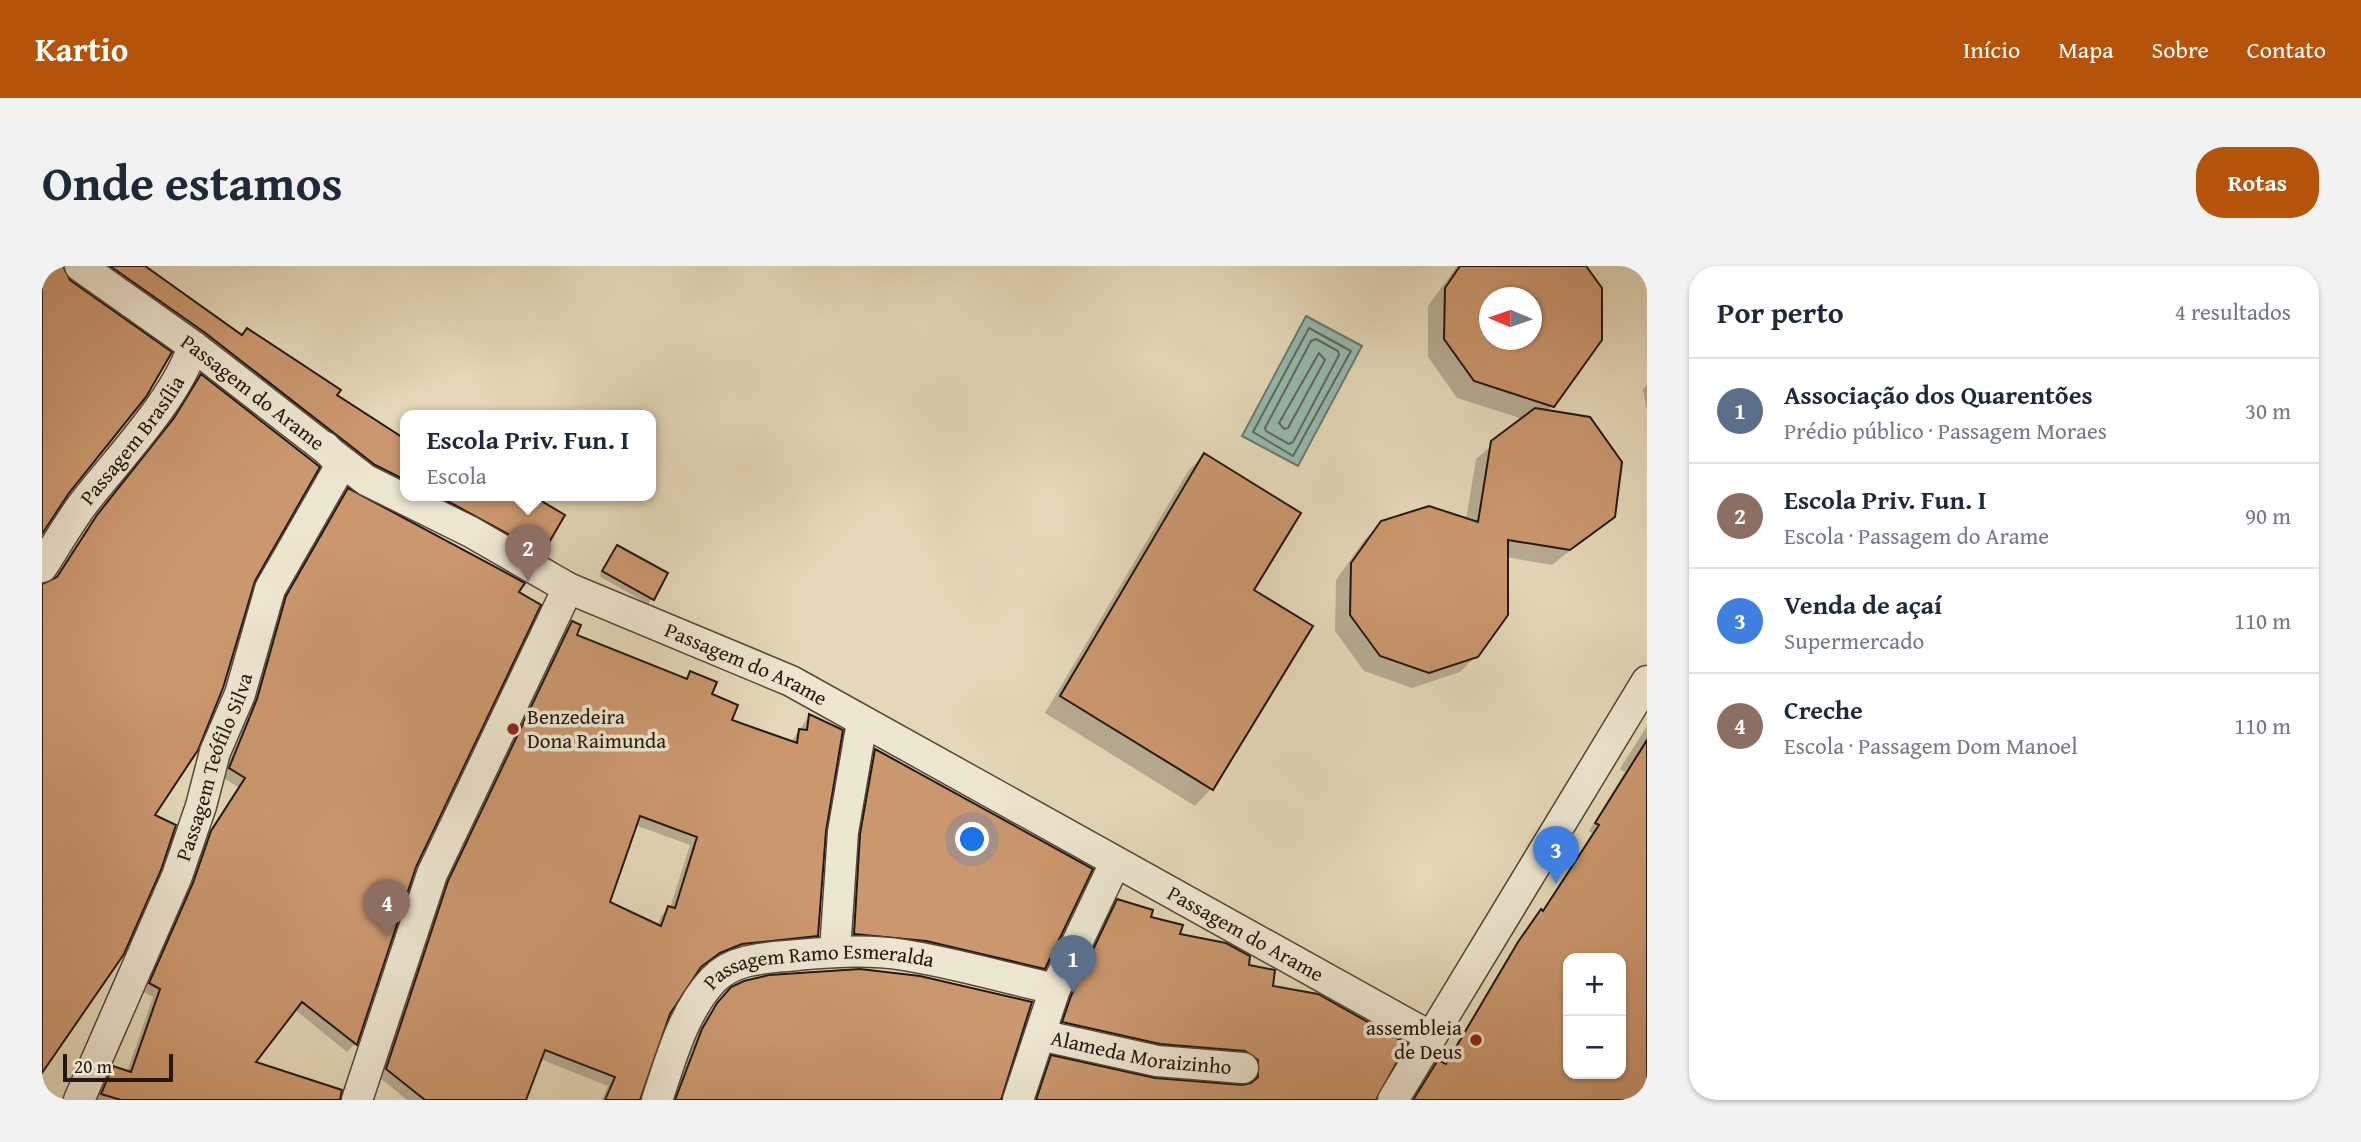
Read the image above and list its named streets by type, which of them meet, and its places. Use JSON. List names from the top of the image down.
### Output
{
  "streets": {
    "street": [
      "Passagem do Arame",
      "Passagem Brasília",
      "Passagem Teófilo Silva",
      "Passagem Ramo Esmeralda",
      "Alameda Moraizinho"
    ]
  },
  "crossings": [
    ["Passagem do Arame", "Passagem Brasília"],
    ["Passagem do Arame", "Passagem Teófilo Silva"]
  ],
  "places": ["Benzedeira Dona Raimunda", "assembleia de Deus"],
  "scale_bar": "20 m",
  "north": "left",
  "page": {
    "header": "Kartio",
    "nav": [
      "Início",
      "Mapa",
      "Sobre",
      "Contato"
    ],
    "title": "Onde estamos",
    "buttons": "Rotas",
    "heading": ["Por perto", "4 resultados"],
    "list": [
      {
        "mark": "1",
        "name": "Associação dos Quarentões",
        "note": "Prédio público · Passagem Moraes",
        "value": "30 m"
      },
      {
        "mark": "2",
        "name": "Escola Priv. Fun. I",
        "note": "Escola · Passagem do Arame",
        "value": "90 m"
      },
      {
        "mark": "3",
        "name": "Venda de açaí",
        "note": "Supermercado",
        "value": "110 m"
      },
      {
        "mark": "4",
        "name": "Creche",
        "note": "Escola · Passagem Dom Manoel",
        "value": "110 m"
      }
    ],
    "popup": ["Escola Priv. Fun. I", "Escola"],
    "pins": [
      "2",
      "3",
      "4",
      "1"
    ],
    "map_buttons": ["+", "−"],
    "scale": "20 m"
  }
}
